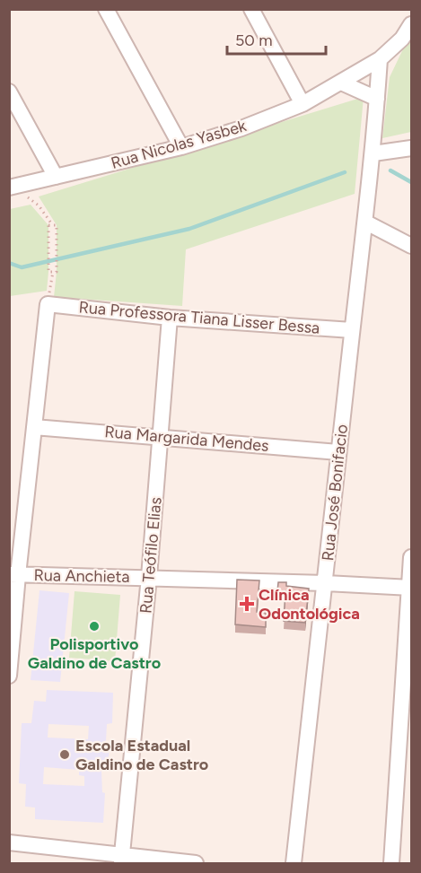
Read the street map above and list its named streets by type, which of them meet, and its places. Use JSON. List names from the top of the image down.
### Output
{
  "streets": {
    "street": [
      "Rua Nicolas Yasbek",
      "Rua Professora Tiana Lisser Bessa",
      "Rua Margarida Mendes",
      "Rua José Bonifacio",
      "Rua Teófilo Elias",
      "Rua Anchieta"
    ]
  },
  "crossings": [
    ["Rua Nicolas Yasbek", "Rua José Bonifacio"],
    ["Rua Professora Tiana Lisser Bessa", "Rua José Bonifacio"],
    ["Rua Professora Tiana Lisser Bessa", "Rua Teófilo Elias"],
    ["Rua Margarida Mendes", "Rua José Bonifacio"],
    ["Rua Margarida Mendes", "Rua Teófilo Elias"],
    ["Rua José Bonifacio", "Rua Anchieta"],
    ["Rua Teófilo Elias", "Rua Anchieta"]
  ],
  "places": {
    "health": ["Clínica Odontológica"],
    "other": ["Polisportivo Galdino de Castro", "Escola Estadual Galdino de Castro"]
  },
  "scale_bar": "50 m"
}
